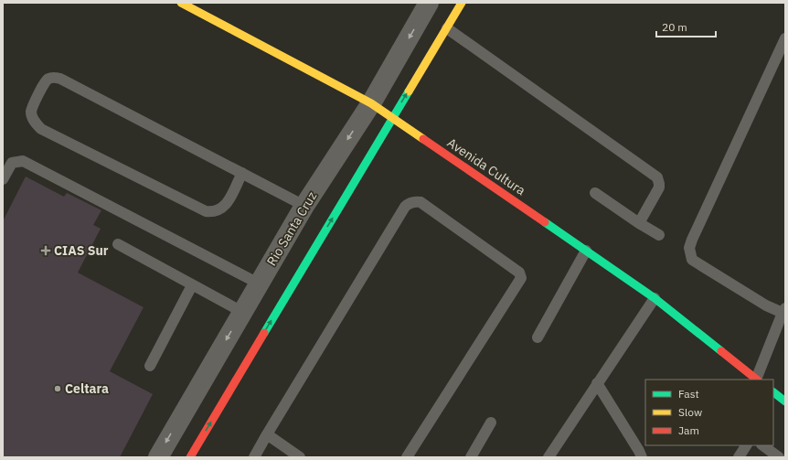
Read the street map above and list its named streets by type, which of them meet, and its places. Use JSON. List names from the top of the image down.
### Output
{
  "streets": {
    "street": ["Avenida Cultura", "Rio Santa Cruz"]
  },
  "crossings": [
    ["Avenida Cultura", "Rio Santa Cruz"]
  ],
  "places": {
    "health": ["CIAS Sur"],
    "other": ["Celtara"]
  },
  "legend": ["Fast", "Slow", "Jam"],
  "scale_bar": "20 m"
}
